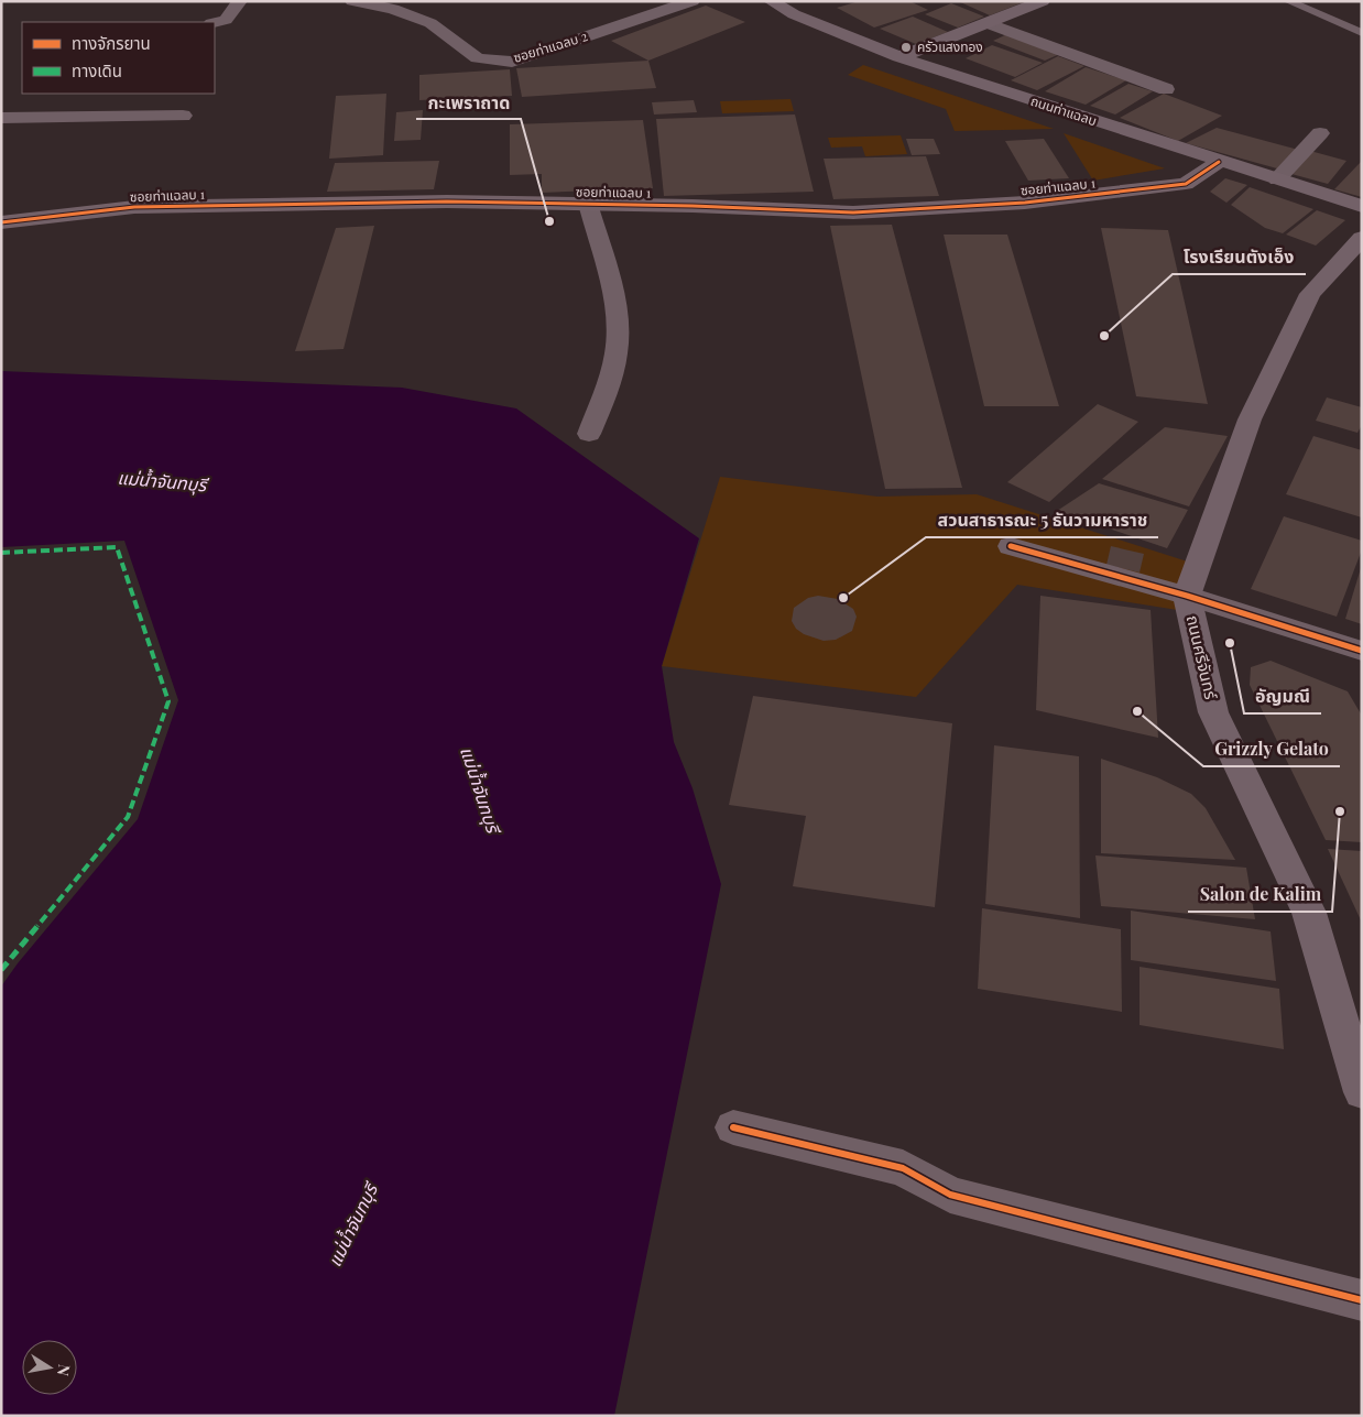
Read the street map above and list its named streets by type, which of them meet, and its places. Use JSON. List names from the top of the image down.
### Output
{
  "streets": {
    "main road": ["ถนนท่าแฉลบ", "ซอยท่าแฉลบ 1", "ถนนศรีจันทร์"],
    "street": ["ซอยท่าแฉลบ 2"]
  },
  "crossings": [
    ["ถนนท่าแฉลบ", "ซอยท่าแฉลบ 1"]
  ],
  "water": ["แม่น้ำจันทบุรี"],
  "places": [
    "ครัวแสงทอง",
    "กะเพราถาด",
    "โรงเรียนตังเอ็ง",
    "สวนสาธารณะ 5 ธันวามหาราช",
    "อัญมณี",
    "Grizzly Gelato",
    "Salon de Kalim"
  ],
  "legend": ["ทางจักรยาน", "ทางเดิน"],
  "north": "right"
}
